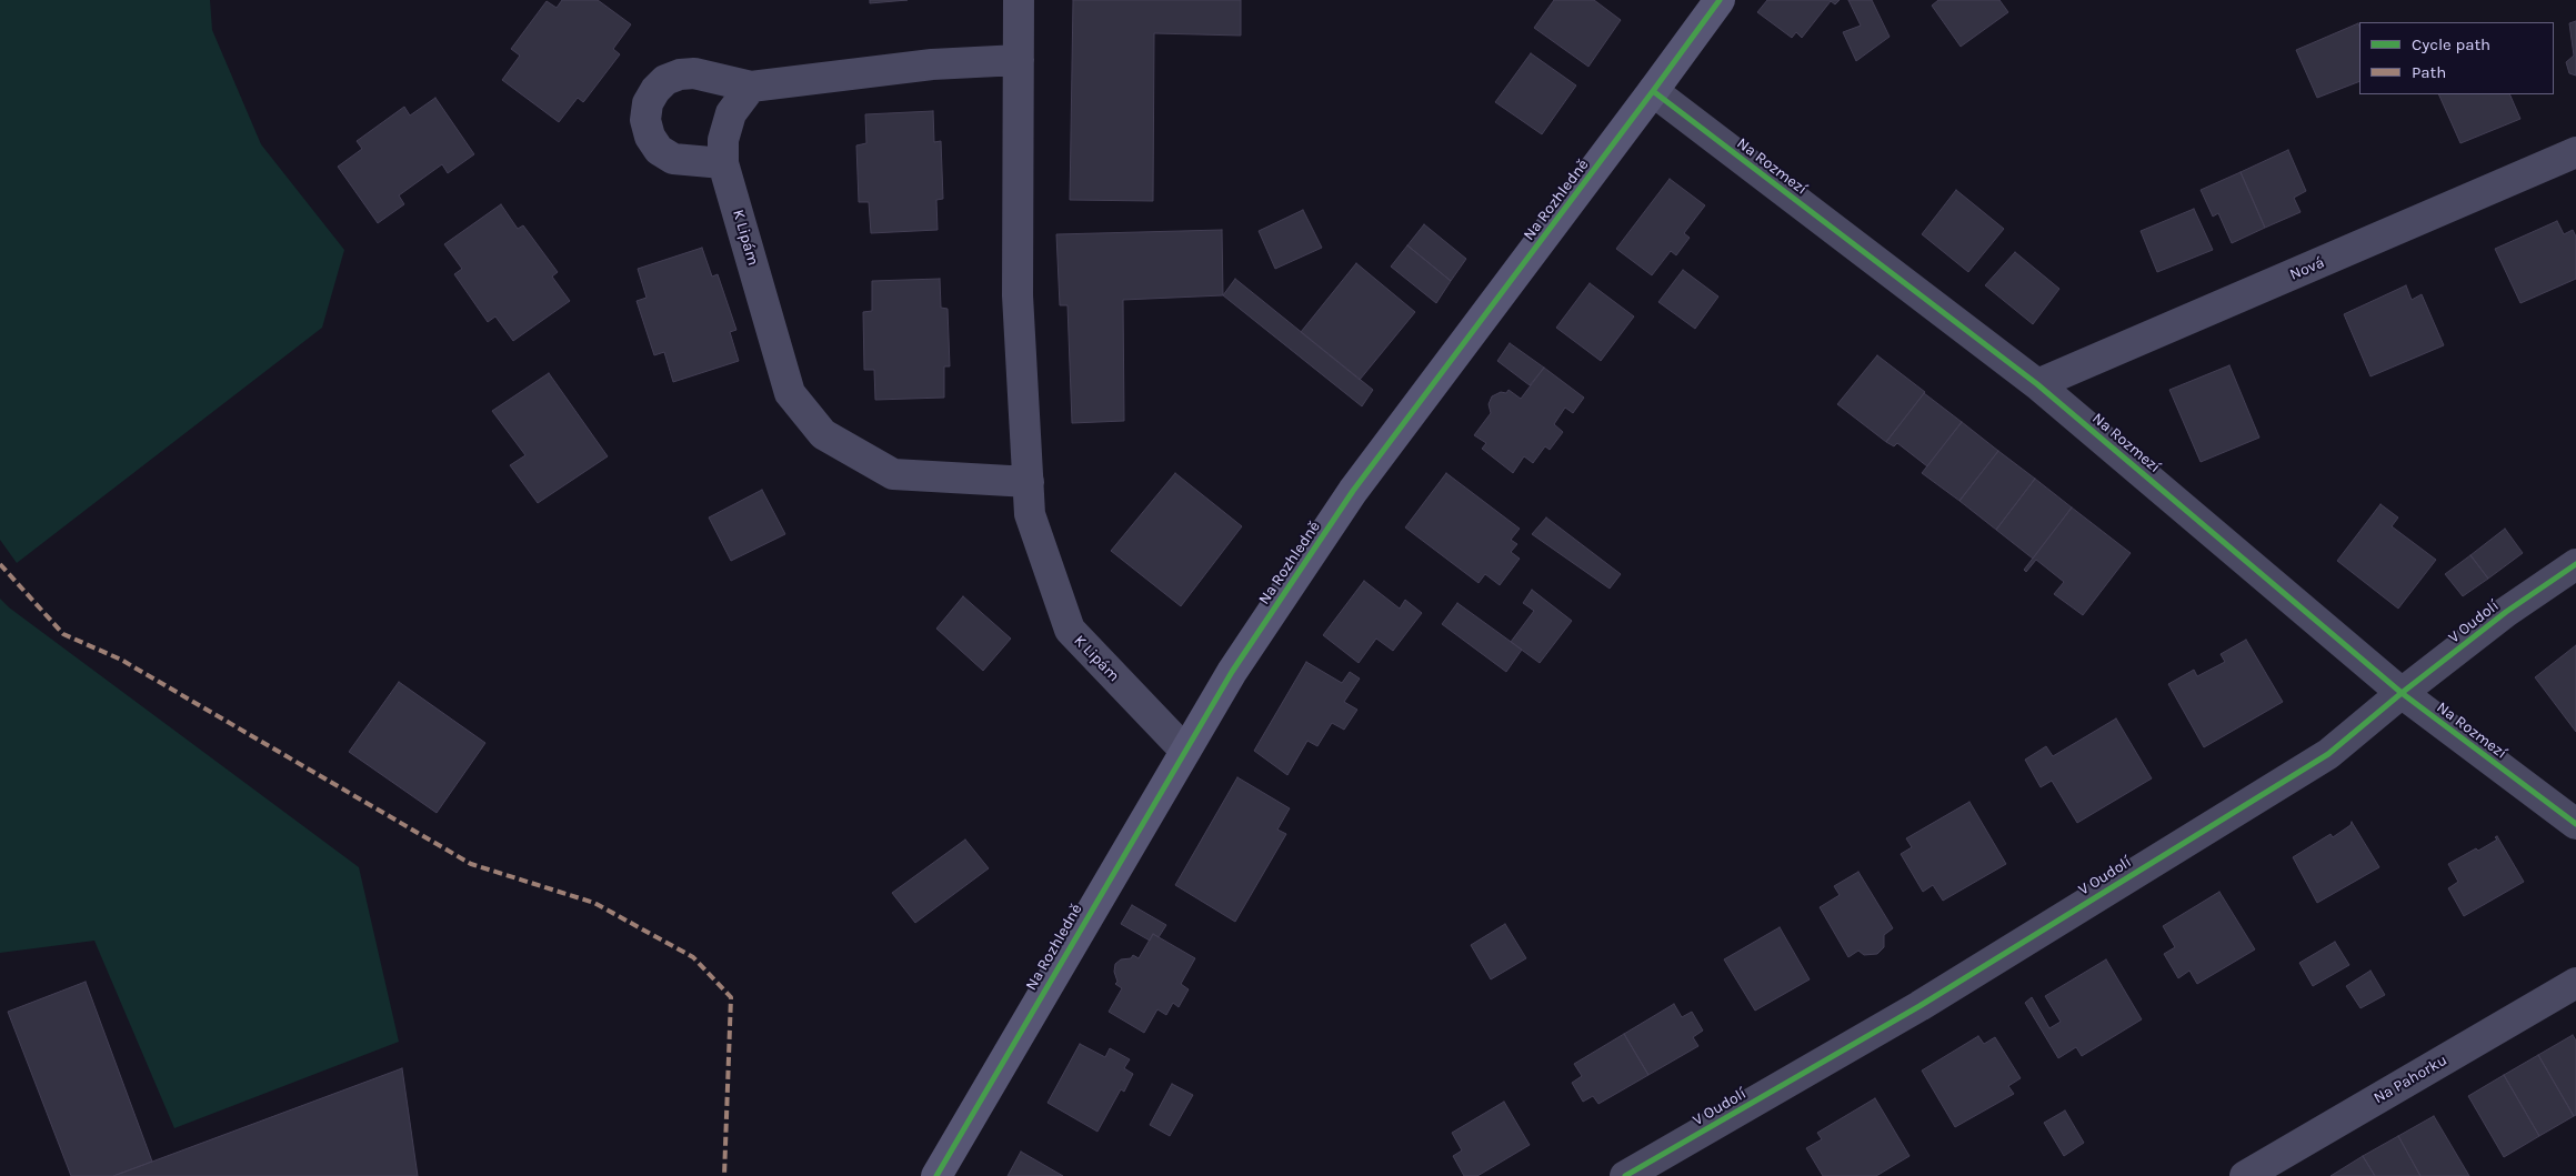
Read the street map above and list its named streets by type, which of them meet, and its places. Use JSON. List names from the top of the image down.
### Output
{
  "streets": {
    "street": [
      "Na Rozmezí",
      "Na Rozhledně",
      "K Lipám",
      "Nová",
      "V Oudolí",
      "Na Pahorku"
    ]
  },
  "crossings": [
    ["Na Rozmezí", "Na Rozhledně"],
    ["Na Rozmezí", "Nová"],
    ["Na Rozmezí", "V Oudolí"],
    ["Na Rozhledně", "K Lipám"]
  ],
  "legend": ["Cycle path", "Path"]
}
